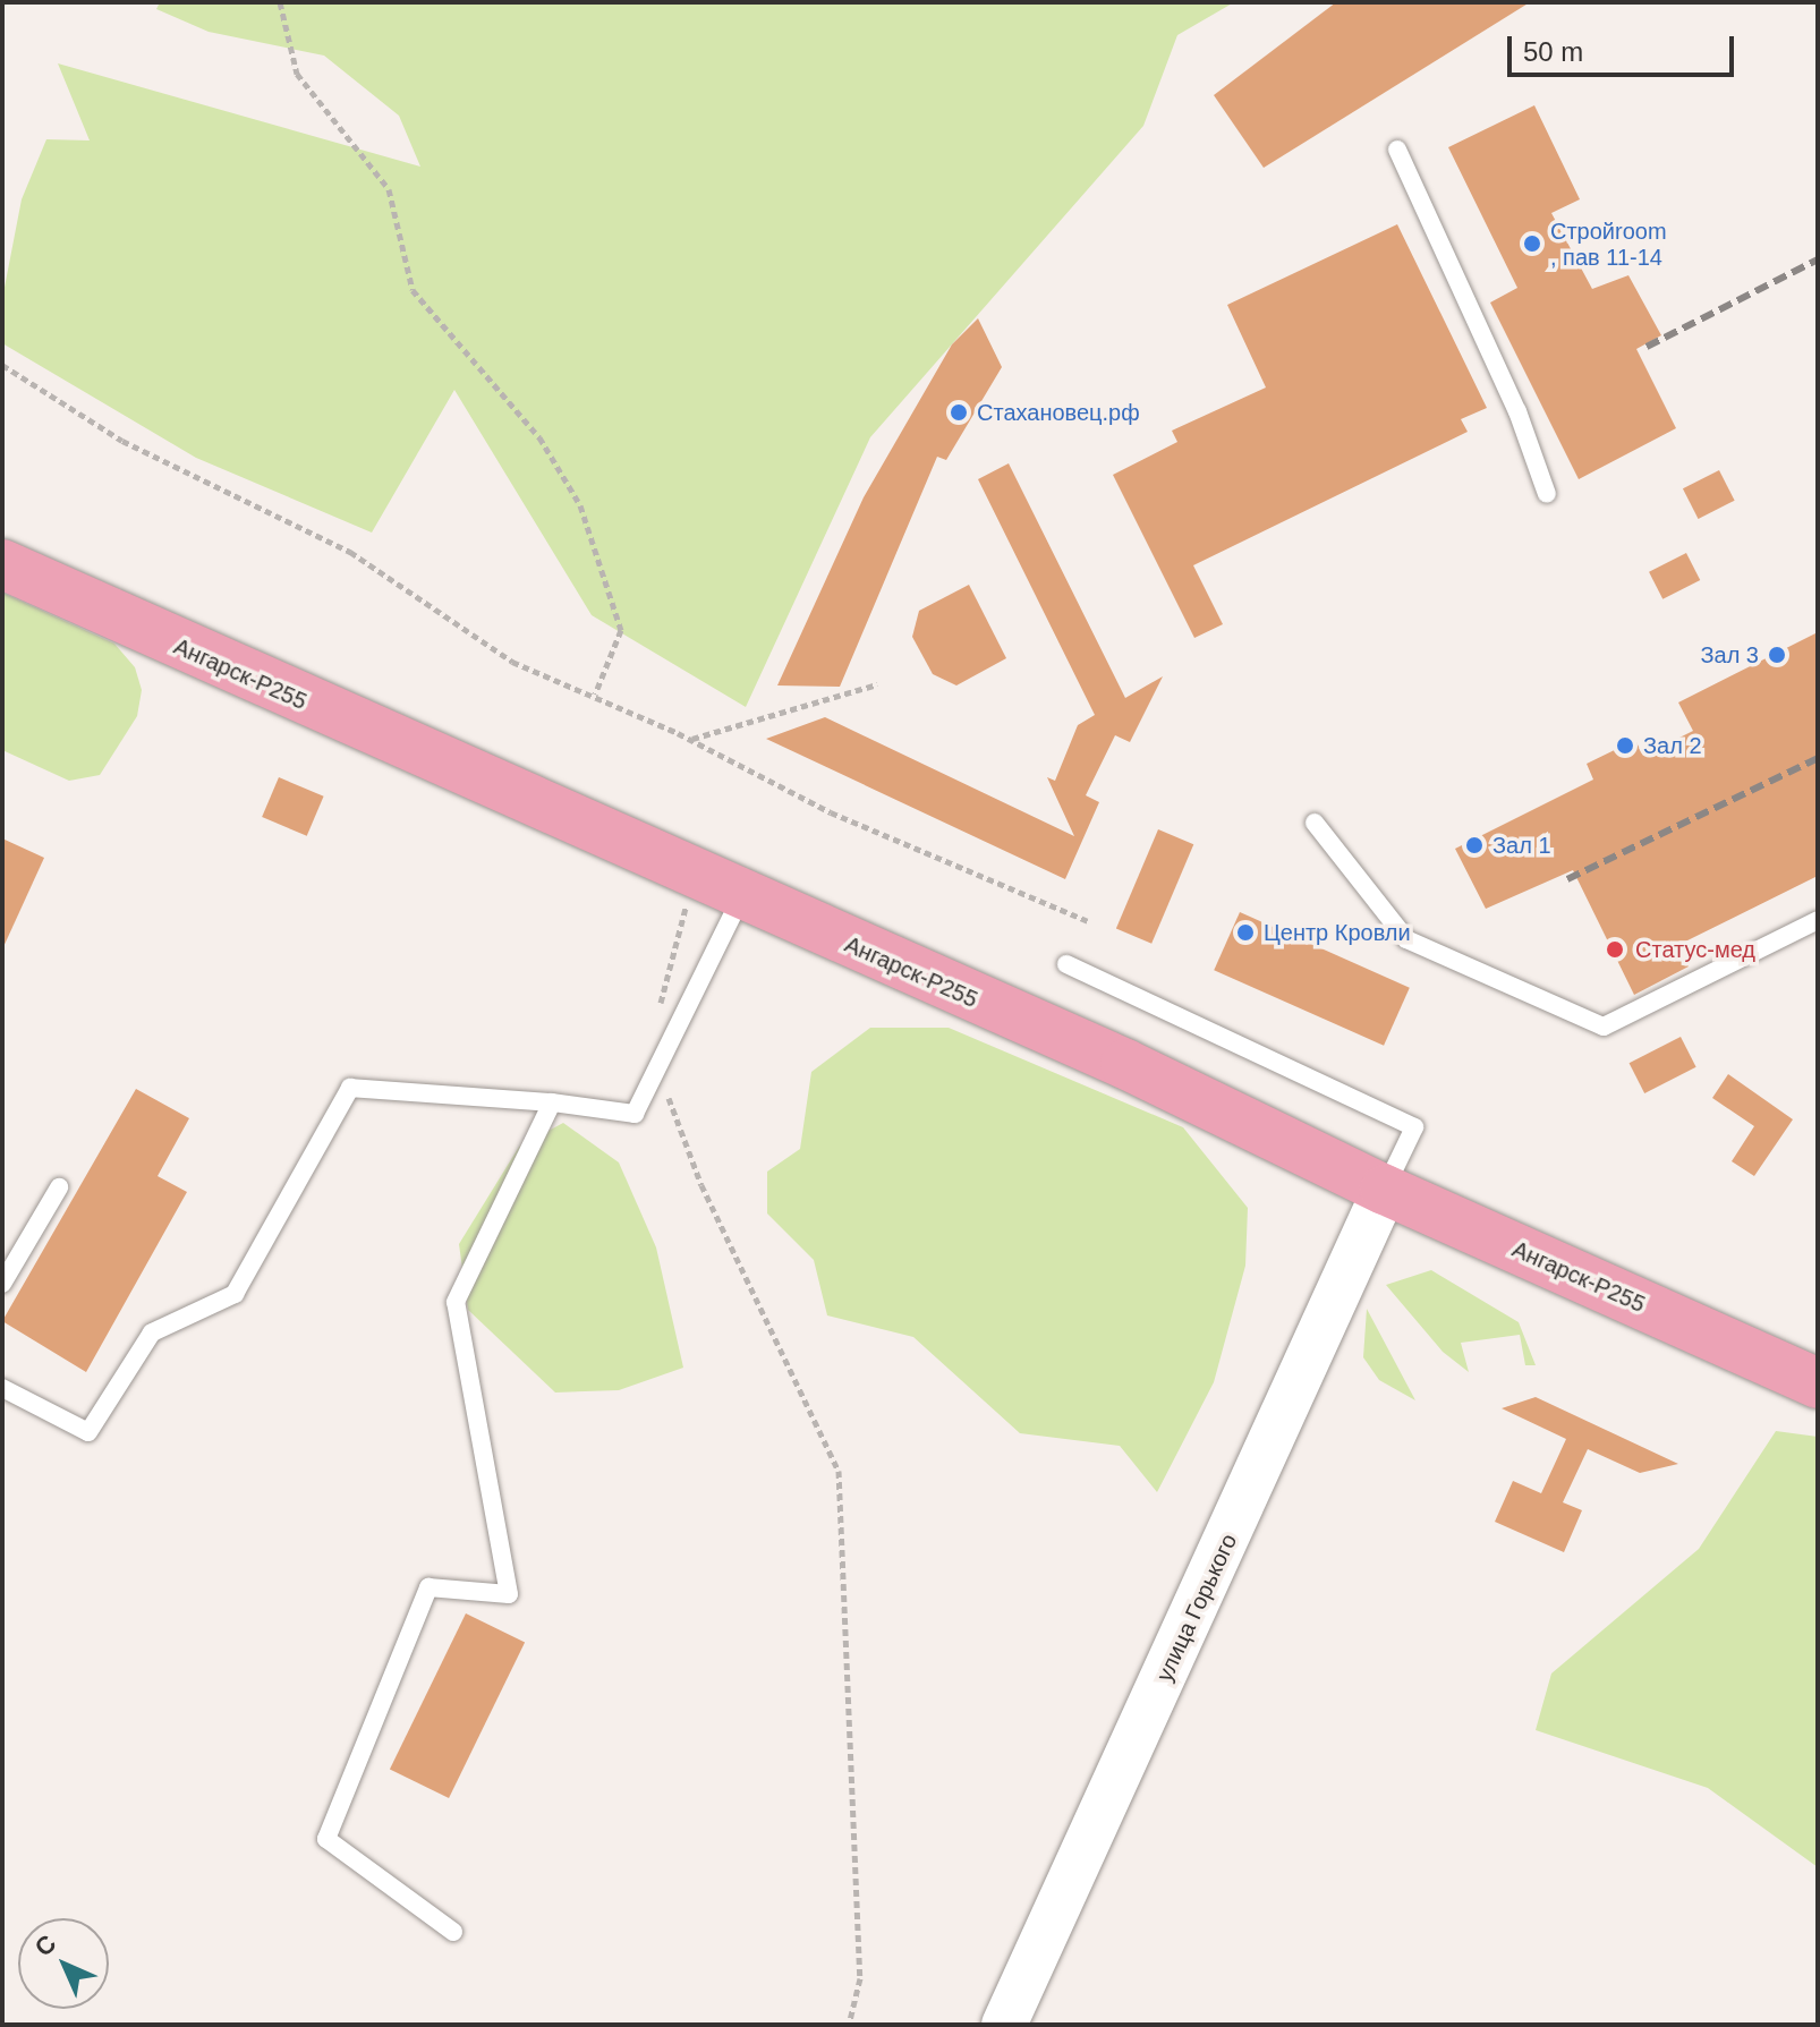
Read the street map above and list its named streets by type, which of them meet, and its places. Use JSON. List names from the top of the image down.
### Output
{
  "streets": {
    "main road": ["Ангарск-Р255"],
    "street": ["улица Горького"]
  },
  "crossings": [
    ["Ангарск-Р255", "улица Горького"]
  ],
  "places": [
    "Стройroom , пав 11-14",
    "Стахановец.рф",
    "Зал 3",
    "Зал 2",
    "Зал 1",
    "Центр Кровли",
    "Статус-мед"
  ],
  "scale_bar": "50 m",
  "north": "top left"
}
